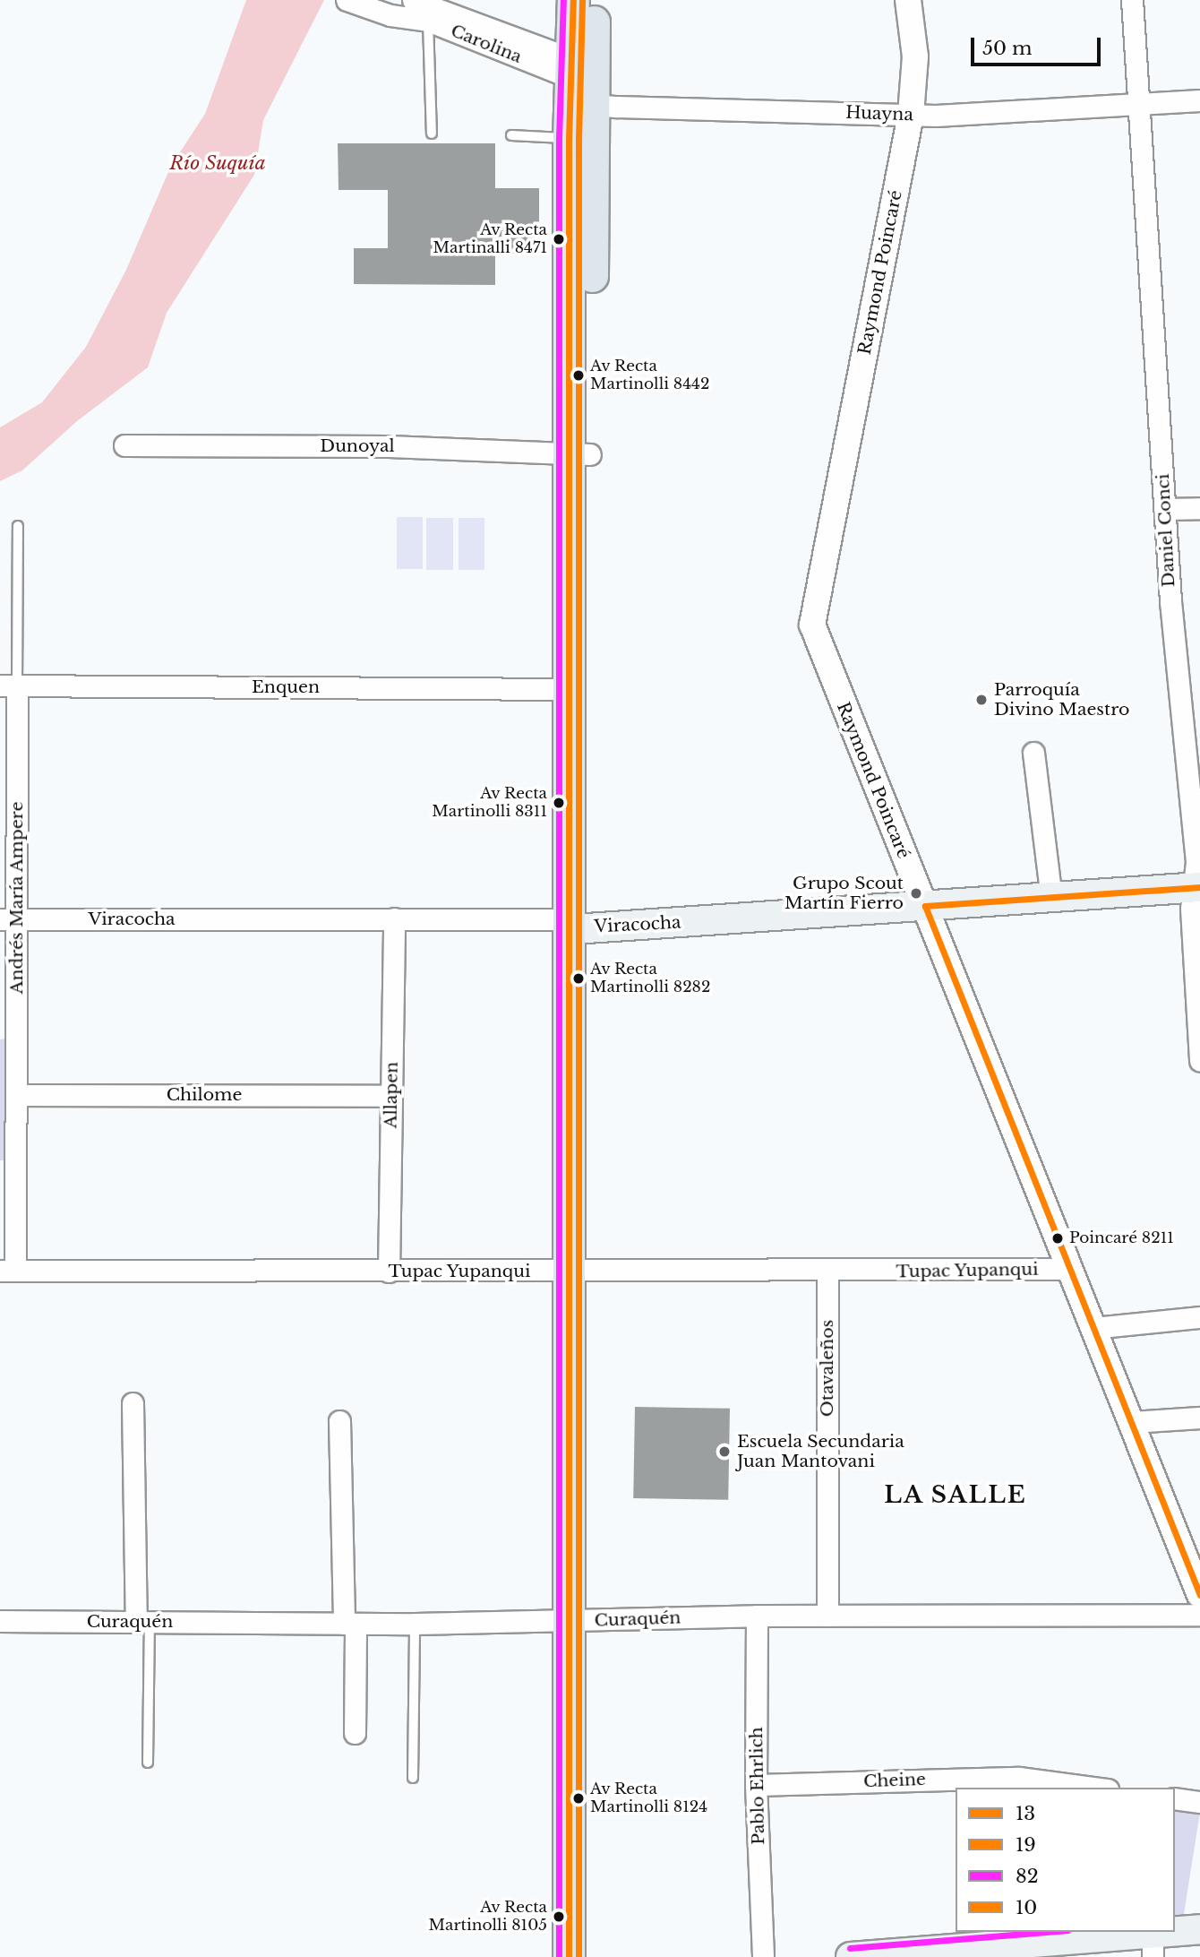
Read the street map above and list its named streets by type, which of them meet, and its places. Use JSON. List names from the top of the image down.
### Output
{
  "streets": {
    "main road": ["Viracocha"],
    "street": [
      "Carolina",
      "Huayna",
      "Raymond Poincaré",
      "Dunoyal",
      "Daniel Conci",
      "Enquen",
      "Andrés María Ampere",
      "Chilome",
      "Allapen",
      "Tupac Yupanqui",
      "Otavaleños",
      "Curaquén",
      "Cheine",
      "Pablo Ehrlich"
    ]
  },
  "crossings": [
    ["Carolina", "Huayna"],
    ["Huayna", "Raymond Poincaré"],
    ["Huayna", "Daniel Conci"],
    ["Raymond Poincaré", "Viracocha"],
    ["Raymond Poincaré", "Tupac Yupanqui"],
    ["Daniel Conci", "Viracocha"],
    ["Enquen", "Andrés María Ampere"],
    ["Andrés María Ampere", "Viracocha"],
    ["Andrés María Ampere", "Chilome"],
    ["Andrés María Ampere", "Tupac Yupanqui"],
    ["Viracocha", "Allapen"],
    ["Chilome", "Allapen"],
    ["Allapen", "Tupac Yupanqui"],
    ["Tupac Yupanqui", "Otavaleños"],
    ["Otavaleños", "Curaquén"],
    ["Curaquén", "Pablo Ehrlich"],
    ["Cheine", "Pablo Ehrlich"]
  ],
  "districts": ["LA SALLE"],
  "water": ["Río Suquía"],
  "places": [
    "Av Recta Martinalli 8471",
    "Av Recta Martinolli 8442",
    "Parroquía Divino Maestro",
    "Av Recta Martinolli 8311",
    "Grupo Scout Martín Fierro",
    "Av Recta Martinolli 8282",
    "Poincaré 8211",
    "Escuela Secundaria Juan Mantovani",
    "Av Recta Martinolli 8124",
    "Av Recta Martinolli 8105"
  ],
  "lines": [
    "transit line 13",
    "transit line 19",
    "transit line 82",
    "transit line 10"
  ],
  "legend": [
    "13",
    "19",
    "82",
    "10"
  ],
  "scale_bar": "50 m"
}
